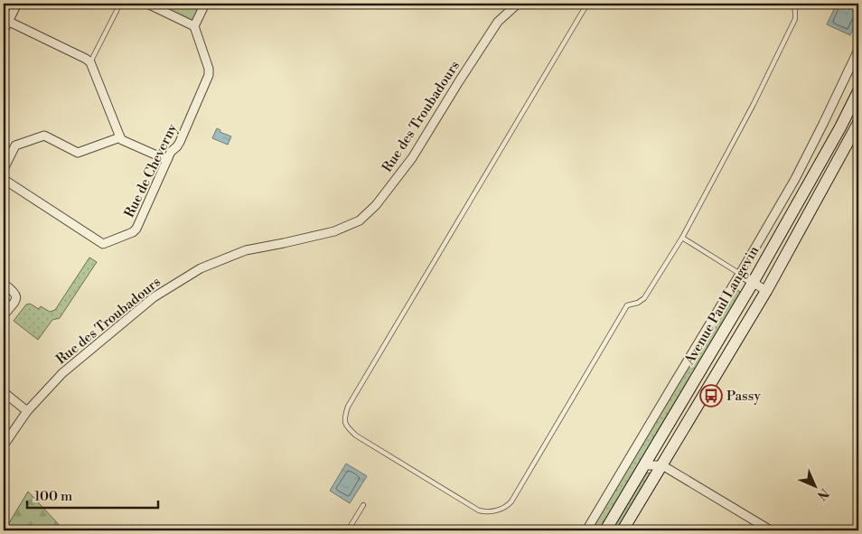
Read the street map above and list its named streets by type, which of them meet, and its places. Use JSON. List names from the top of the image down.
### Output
{
  "streets": {
    "main road": ["Avenue Paul Langevin"],
    "street": ["Rue des Troubadours", "Rue de Cheverny"]
  },
  "places": {
    "bus stop": ["Passy"]
  },
  "scale_bar": "100 m",
  "north": "bottom right"
}
